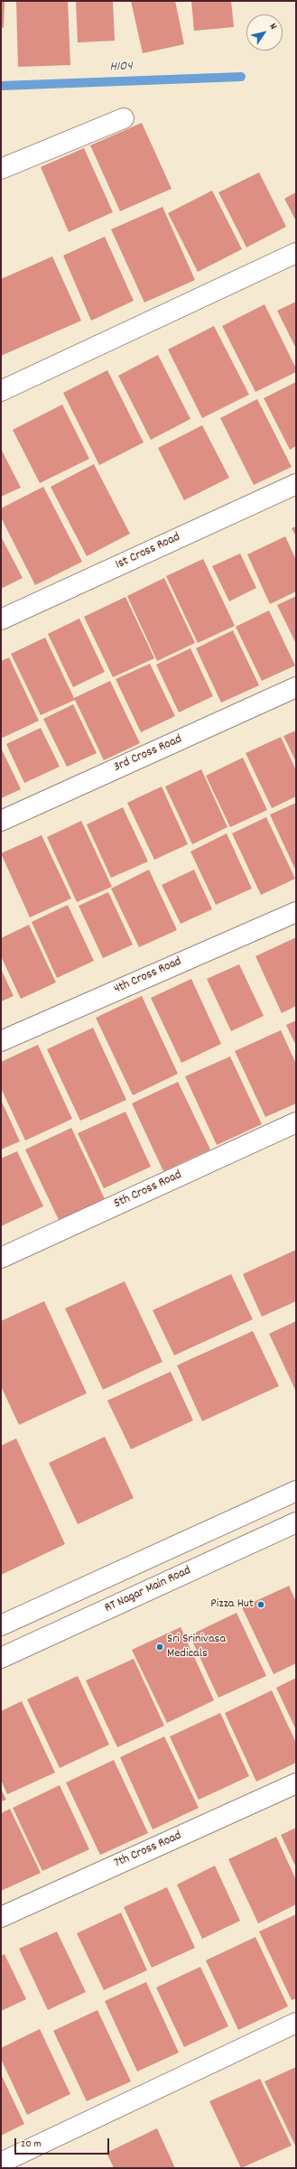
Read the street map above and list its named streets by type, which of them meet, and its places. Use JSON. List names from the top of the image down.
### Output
{
  "streets": {
    "street": [
      "1st Cross Road",
      "3rd Cross Road",
      "4th Cross Road",
      "5th Cross Road",
      "RT Nagar Main Road",
      "7th Cross Road"
    ]
  },
  "water": ["H104"],
  "places": ["Pizza Hut", "Sri Srinivasa Medicals"],
  "scale_bar": "20 m",
  "north": "top right"
}
